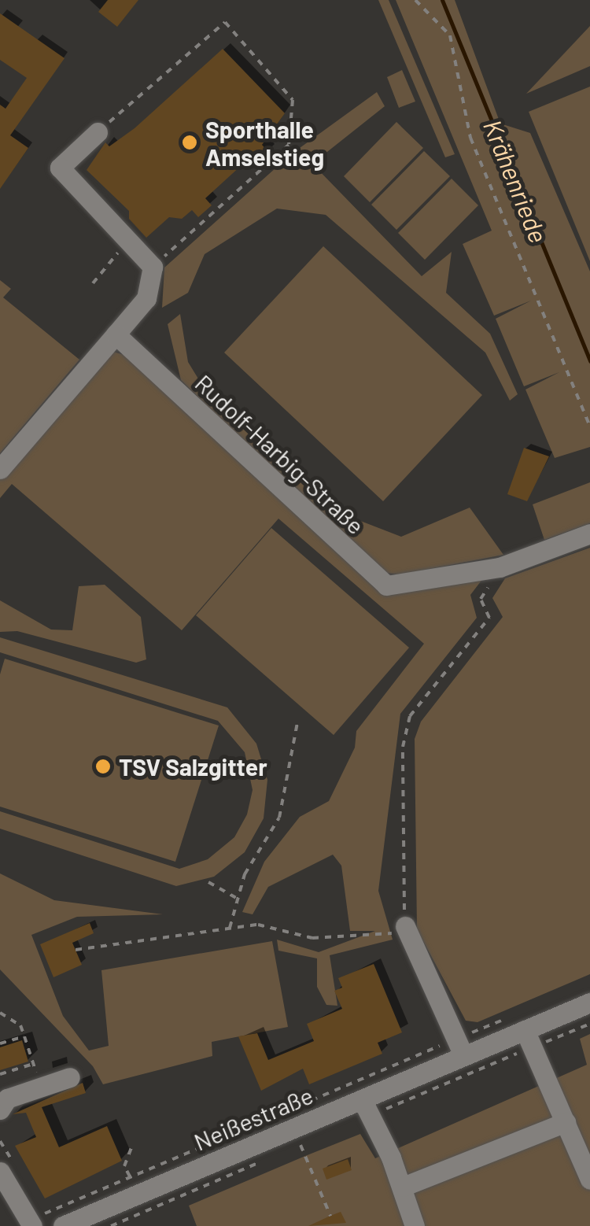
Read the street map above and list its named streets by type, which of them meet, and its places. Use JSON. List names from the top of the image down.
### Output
{
  "streets": {
    "street": ["Rudolf-Harbig-Straße", "Neißestraße"]
  },
  "water": ["Krähenriede"],
  "places": ["Sporthalle Amselstieg", "TSV Salzgitter"]
}
